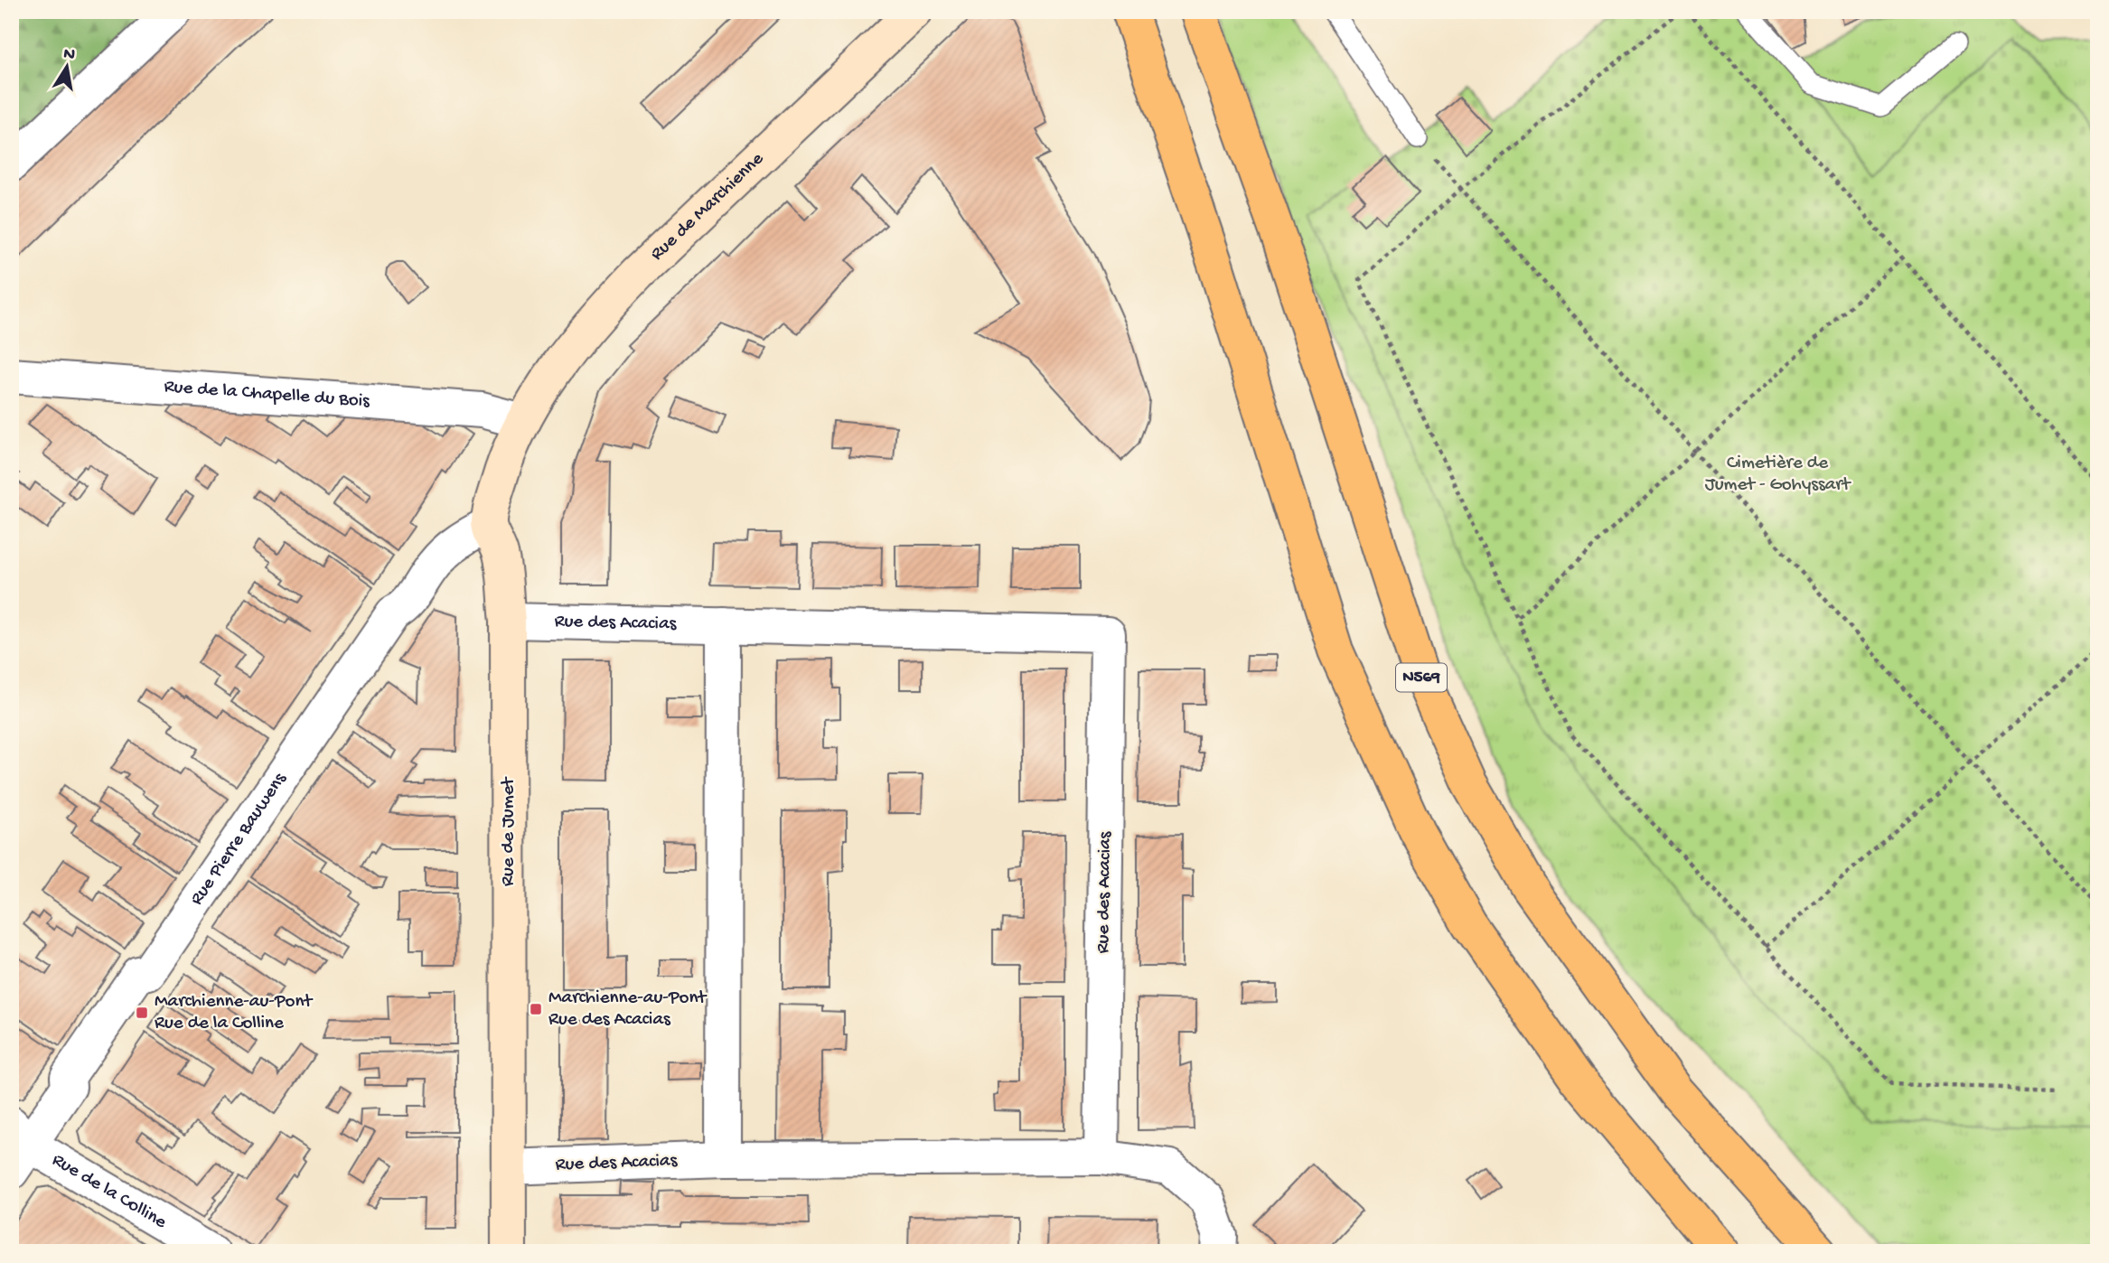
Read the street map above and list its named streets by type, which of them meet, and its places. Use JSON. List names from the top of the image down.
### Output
{
  "streets": {
    "highway": ["N569"],
    "street": [
      "Rue de Marchienne",
      "Rue de la Chapelle du Bois",
      "Rue des Acacias",
      "Rue de Jumet",
      "Rue Pierre Bauwens",
      "Rue de la Colline"
    ]
  },
  "crossings": [
    ["Rue de Marchienne", "Rue de la Chapelle du Bois"],
    ["Rue des Acacias", "Rue de Jumet"],
    ["Rue de Jumet", "Rue Pierre Bauwens"],
    ["Rue Pierre Bauwens", "Rue de la Colline"]
  ],
  "parks": ["Cimetière de Jumet - Gohyssart"],
  "places": {
    "transit": ["Marchienne-au-Pont Rue des Acacias", "Marchienne-au-Pont Rue de la Colline"]
  },
  "north": "top"
}
